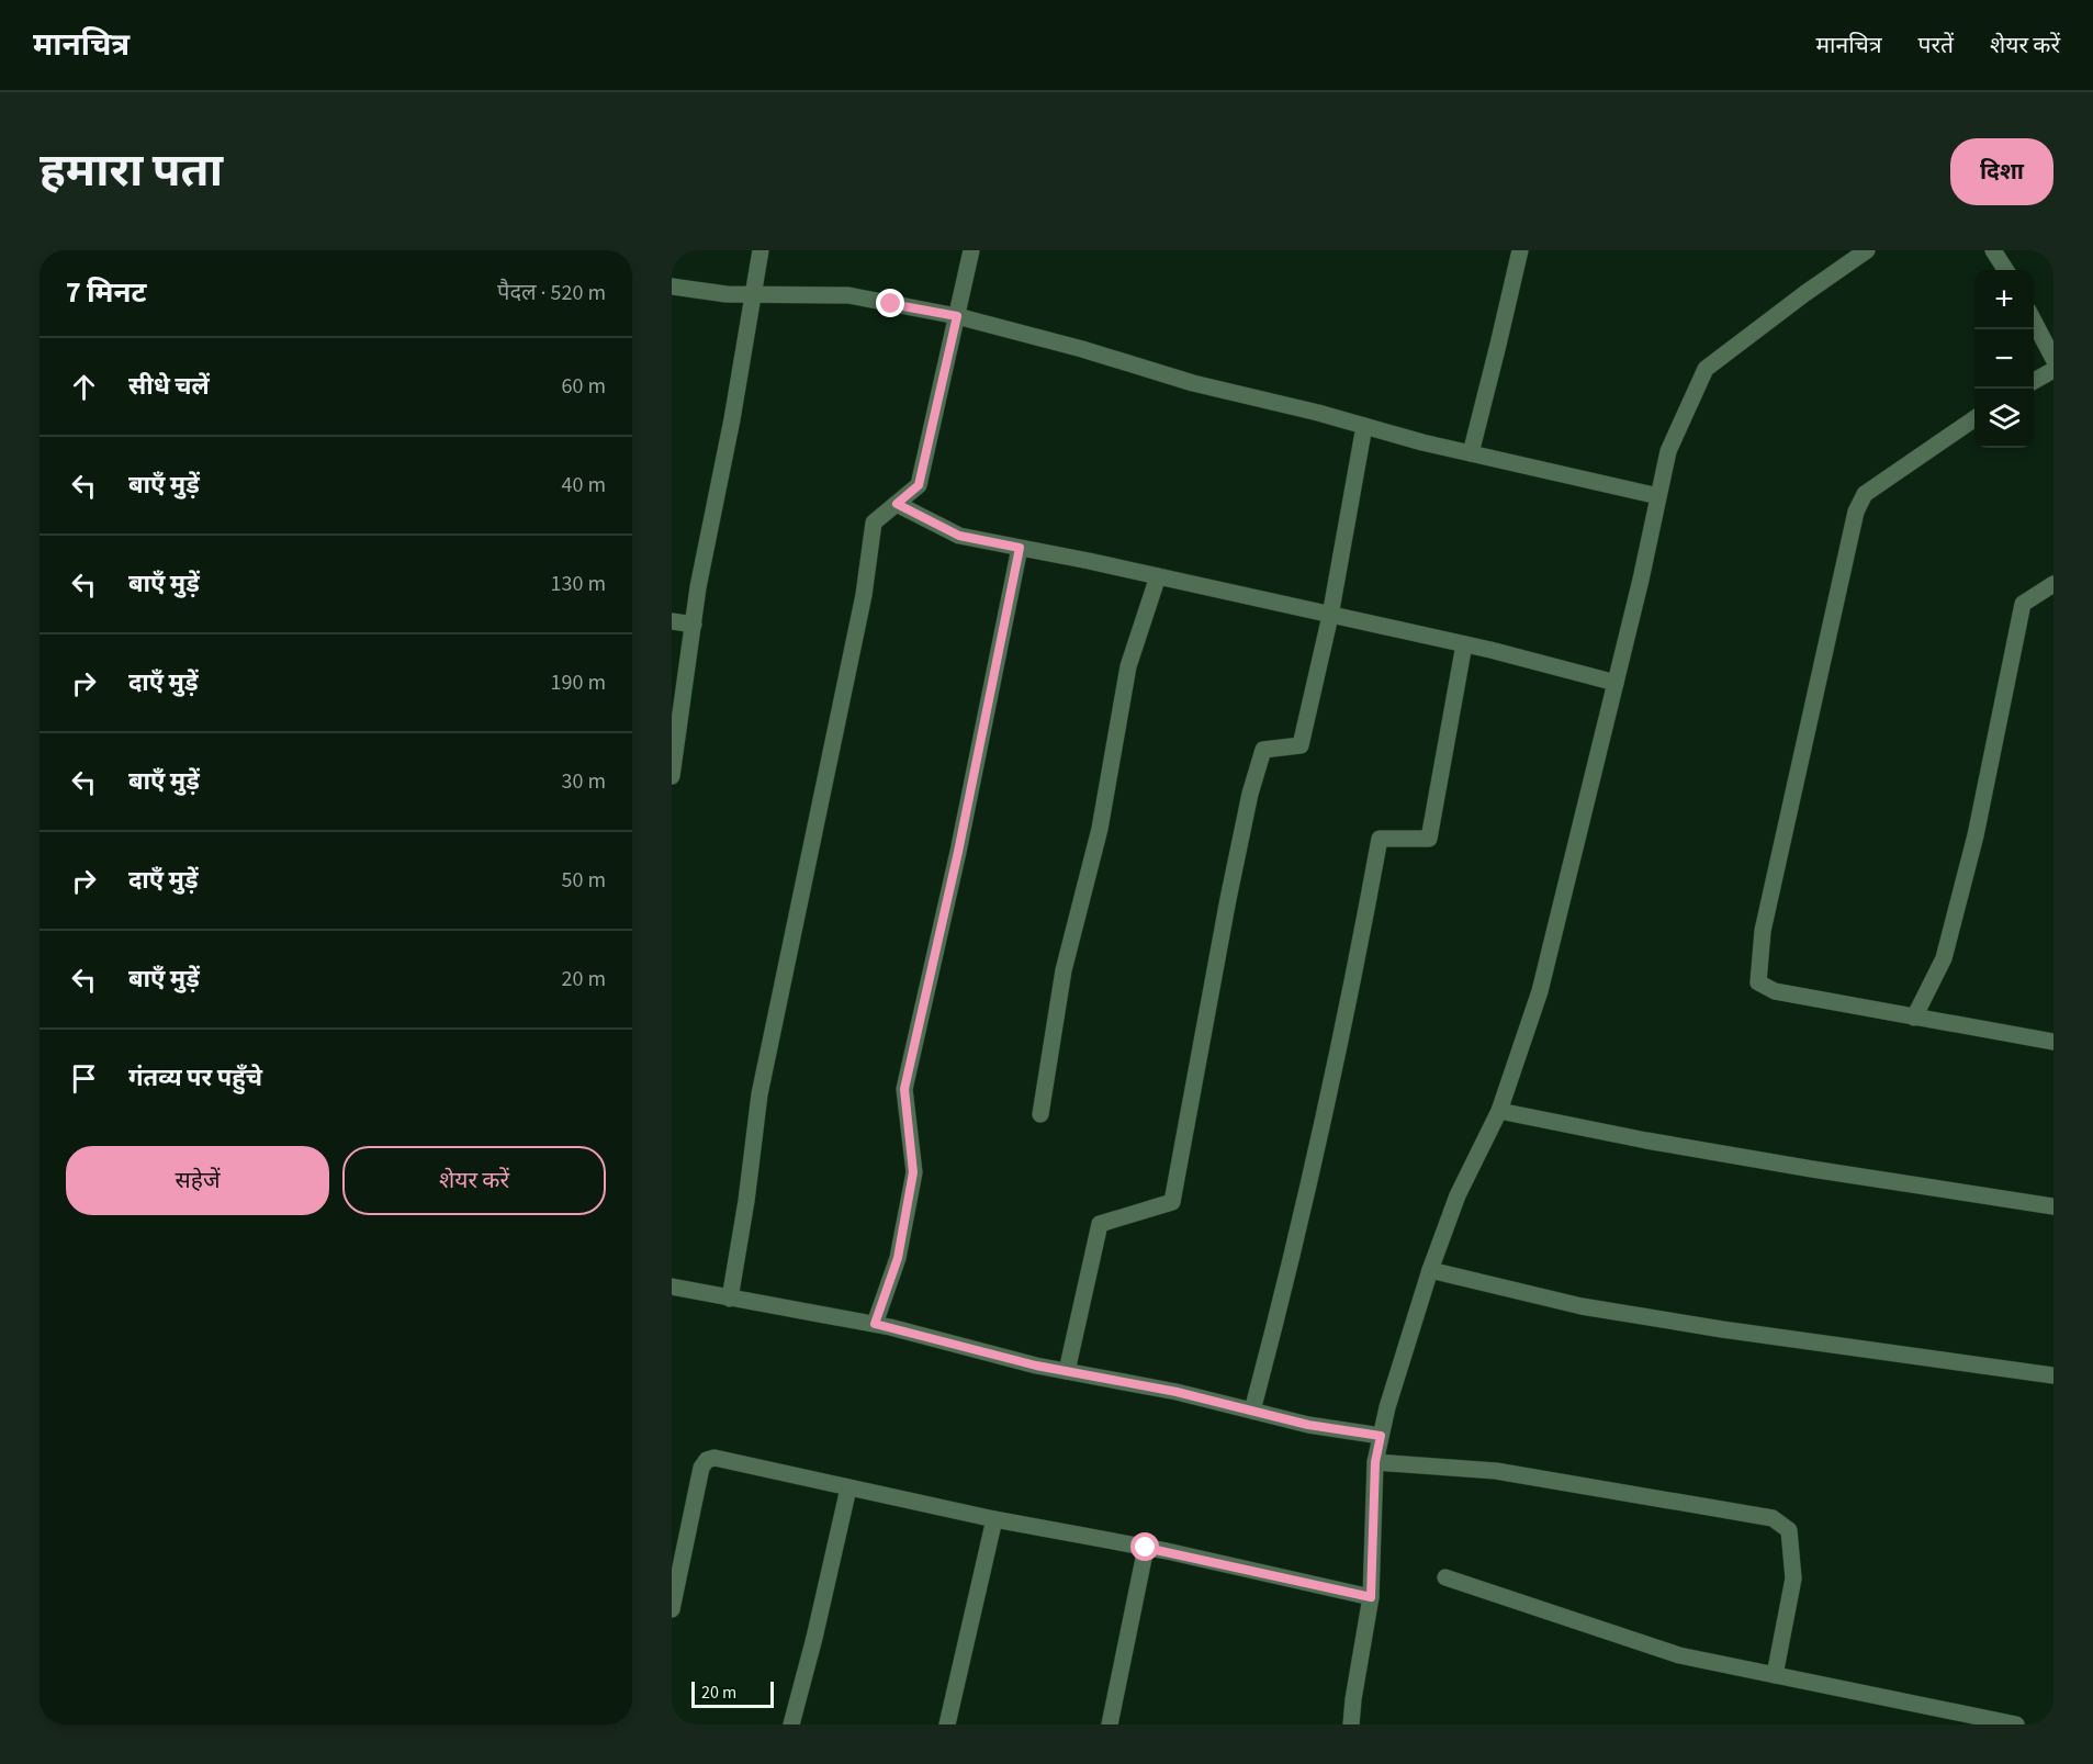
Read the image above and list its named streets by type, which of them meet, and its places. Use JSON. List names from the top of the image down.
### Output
{
  "scale_bar": "20 m",
  "page": {
    "header": "मानचित्र",
    "nav": ["मानचित्र", "परतें", "शेयर करें"],
    "title": "हमारा पता",
    "buttons": [
      "दिशा",
      ["सहेजें", "शेयर करें"]
    ],
    "heading": ["7 मिनट", "पैदल · 520 m"],
    "map_buttons": ["+", "−"],
    "list": [
      ["सीधे चलें", "60 m"],
      ["बाएँ मुड़ें", "40 m"],
      ["बाएँ मुड़ें", "130 m"],
      ["दाएँ मुड़ें", "190 m"],
      ["बाएँ मुड़ें", "30 m"],
      ["दाएँ मुड़ें", "50 m"],
      ["बाएँ मुड़ें", "20 m"],
      "गंतव्य पर पहुँचे"
    ],
    "scale": "20 m"
  }
}
